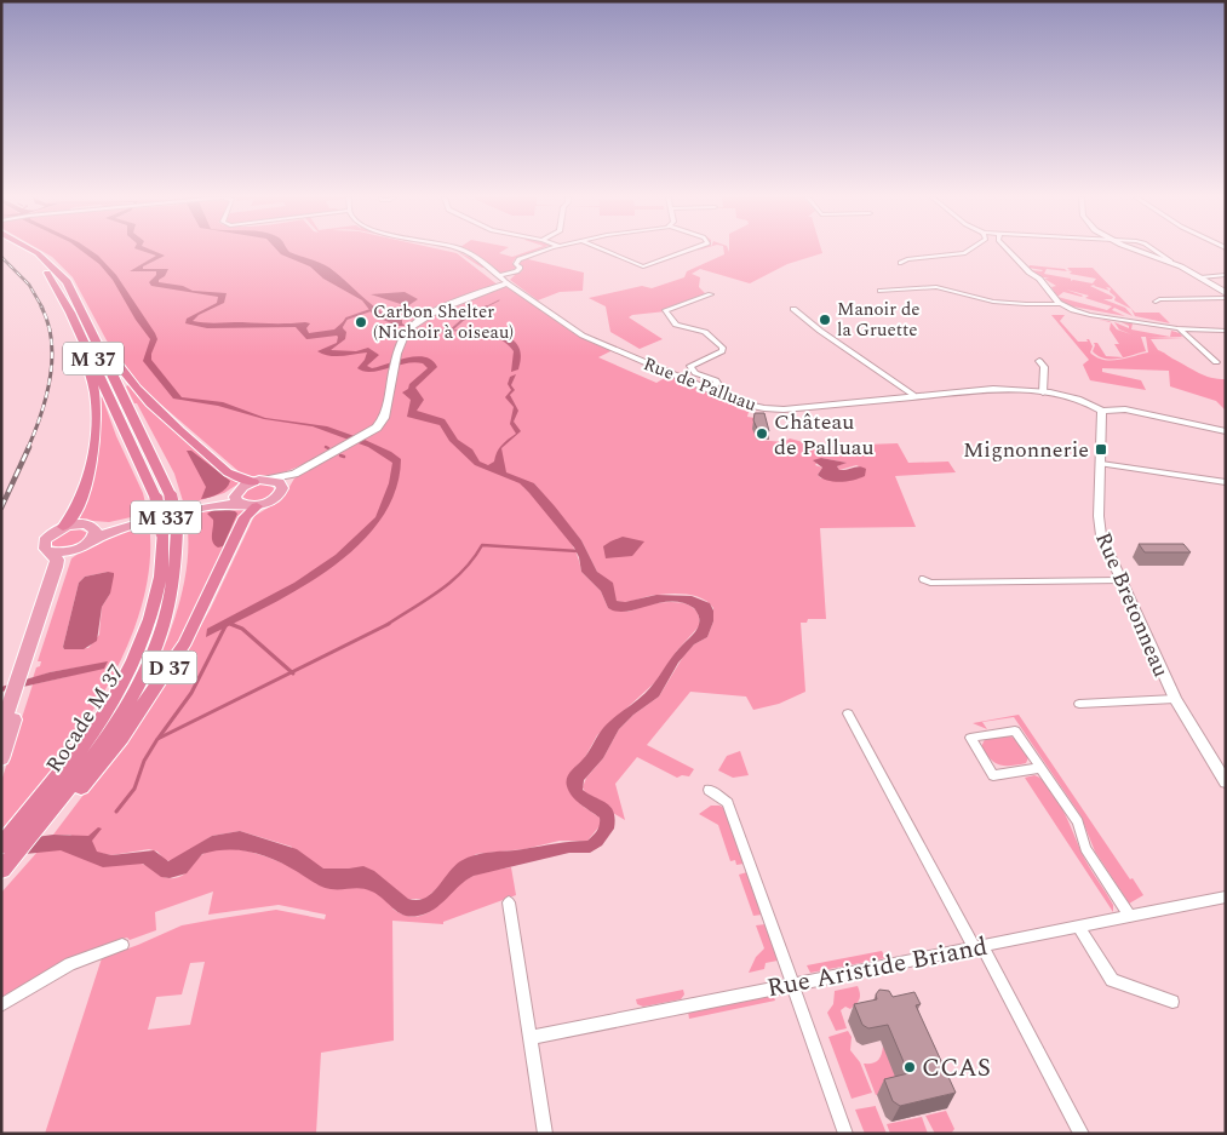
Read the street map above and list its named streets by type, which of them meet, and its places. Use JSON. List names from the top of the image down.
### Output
{
  "streets": {
    "highway": ["M 37", "D 37", "Rocade M 37"],
    "main road": ["M 337"],
    "street": ["Rue de Palluau", "Rue Bretonneau", "Rue Aristide Briand"]
  },
  "crossings": [
    ["Rue de Palluau", "Rue Bretonneau"],
    ["M 337", "D 37"],
    ["D 37", "Rocade M 37"]
  ],
  "places": {
    "other": [
      "Manoir de la Gruette",
      "Carbon Shelter (Nichoir à oiseau)",
      "Château de Palluau",
      "CCAS"
    ],
    "transit": ["Mignonnerie"]
  }
}
